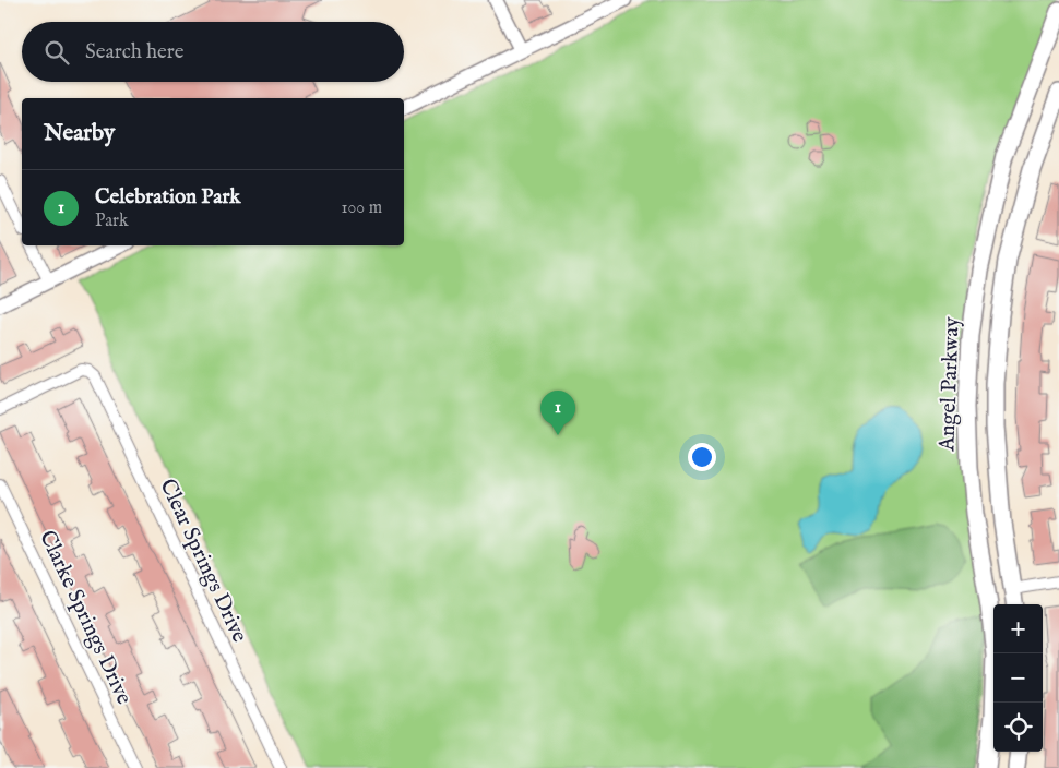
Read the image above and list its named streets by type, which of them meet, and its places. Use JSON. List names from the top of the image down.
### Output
{
  "streets": {
    "main road": ["Angel Parkway"],
    "street": ["Clear Springs Drive", "Clarke Springs Drive"]
  },
  "page": {
    "search": "Search here",
    "heading": "Nearby",
    "list": [
      {
        "mark": "1",
        "name": "Celebration Park",
        "note": "Park",
        "value": "100 m"
      }
    ],
    "pins": "1",
    "map_buttons": ["+", "−"]
  }
}
